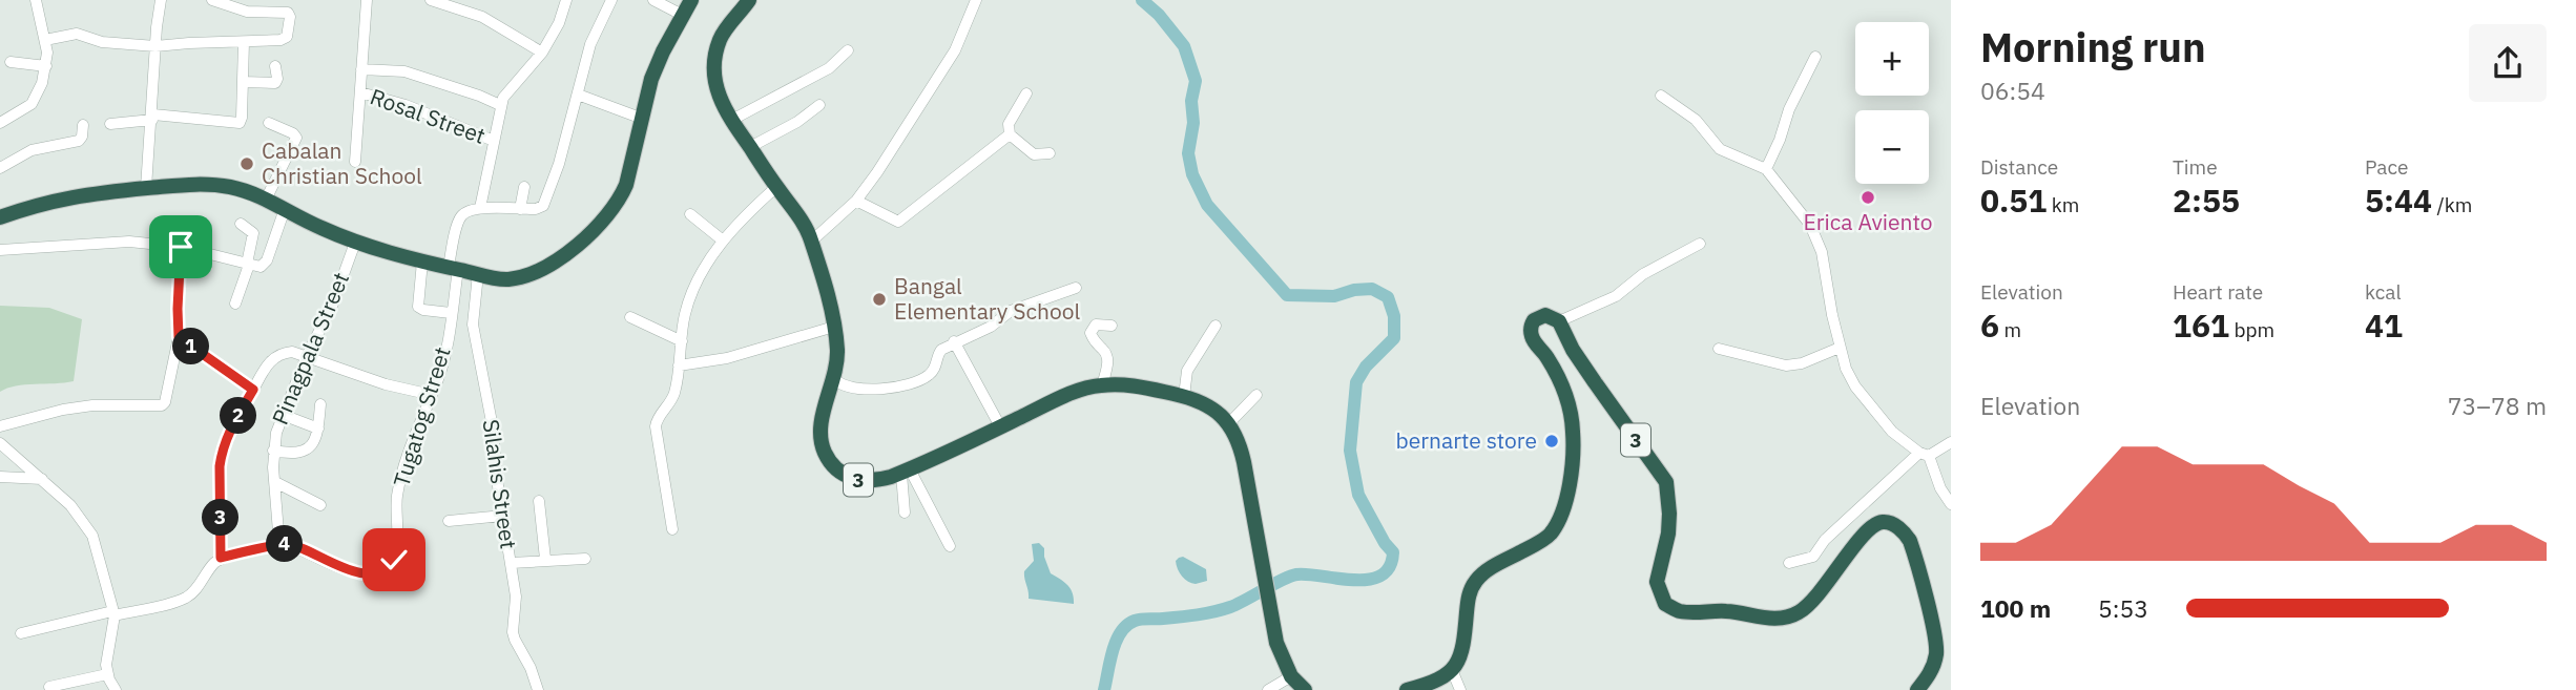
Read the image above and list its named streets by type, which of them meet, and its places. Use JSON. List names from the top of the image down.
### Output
{
  "streets": {
    "highway": ["3"],
    "street": [
      "Rosal Street",
      "Pinagpala Street",
      "Tugatog Street",
      "Silahis Street"
    ]
  },
  "crossings": [
    ["Pinagpala Street", "Tugatog Street"]
  ],
  "places": [
    "Cabalan Christian School",
    "Erica Aviento",
    "Bangal Elementary School",
    "bernarte store"
  ],
  "page": {
    "heading": ["Morning run", "06:54"],
    "map_buttons": ["+", "−"],
    "stats": [
      ["Distance", "0.51 km"],
      ["Time", "2:55"],
      ["Pace", "5:44 /km"],
      ["Elevation", "6 m"],
      ["Heart rate", "161 bpm"],
      ["kcal", "41"]
    ],
    "pins": [
      "1",
      "2",
      "3",
      "4"
    ],
    "chart": ["Elevation", "73–78 m"],
    "list": [
      {
        "name": "100 m",
        "note": "5:53"
      }
    ]
  }
}
